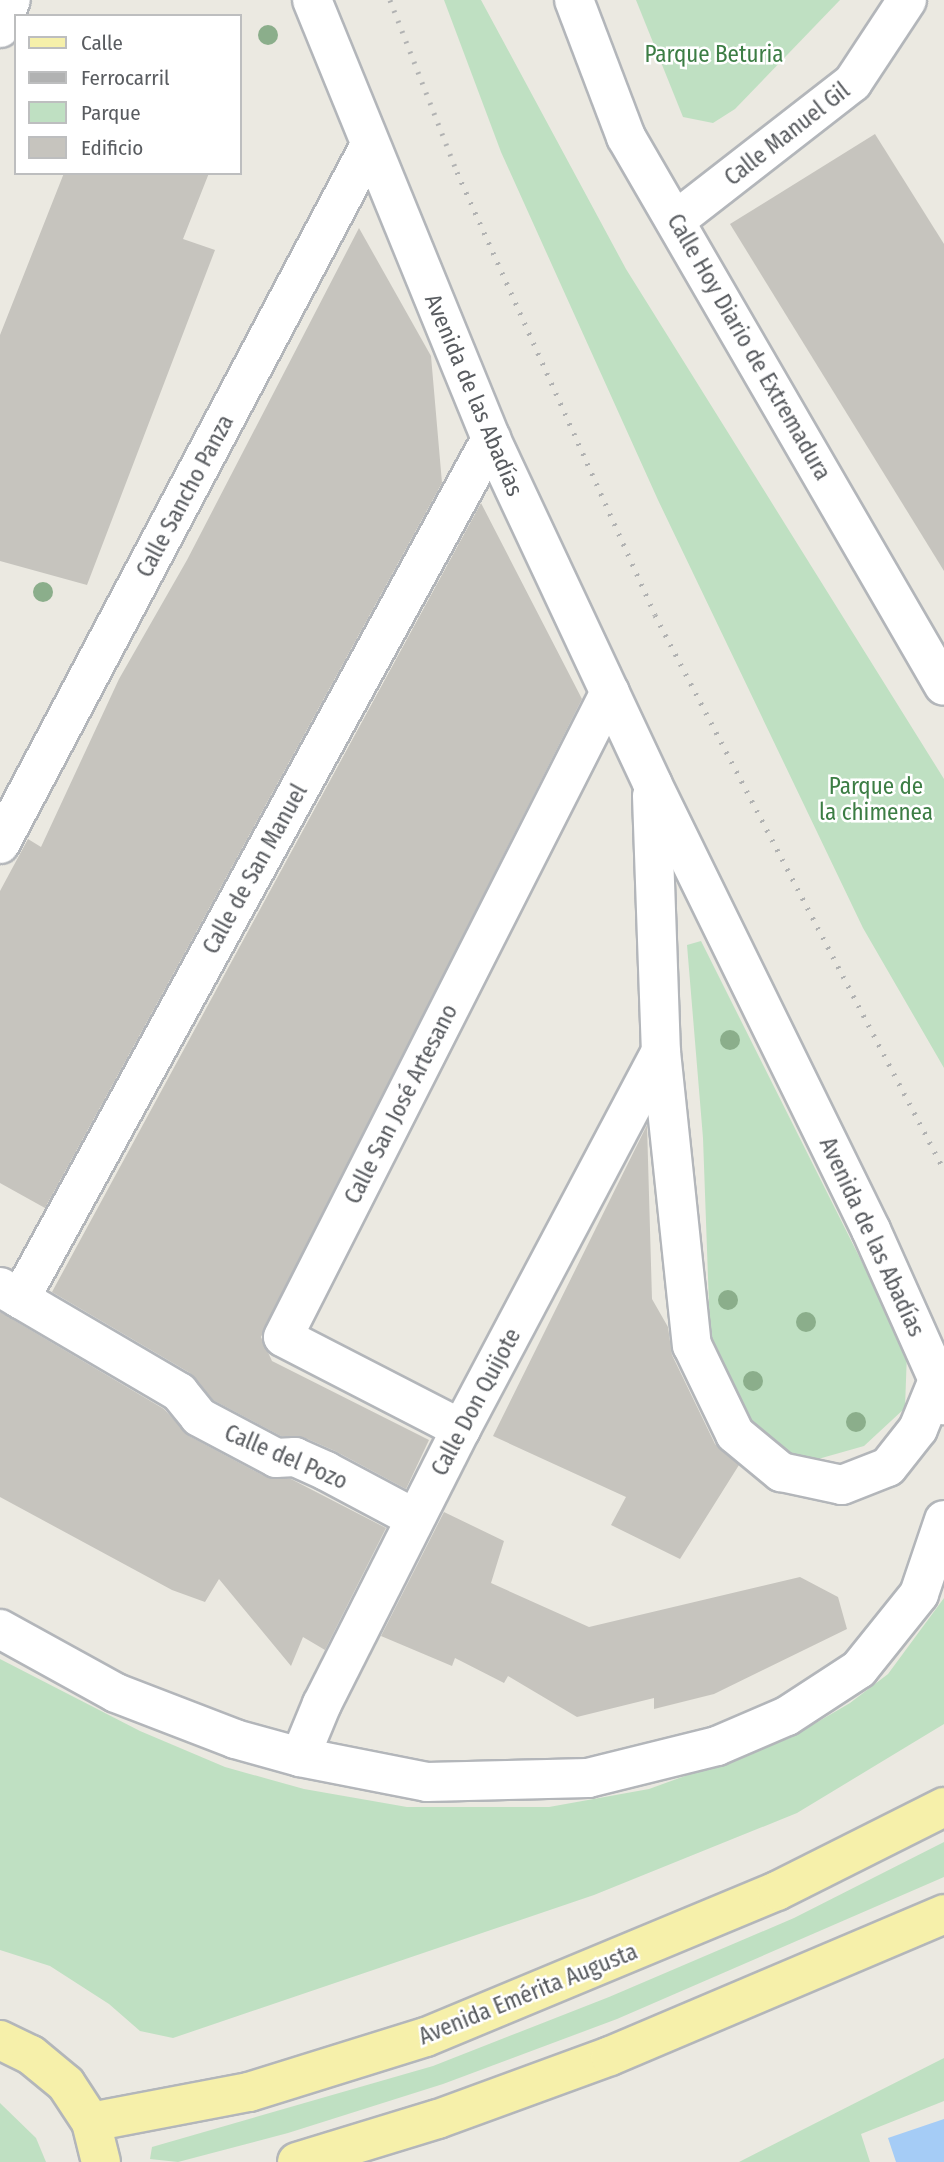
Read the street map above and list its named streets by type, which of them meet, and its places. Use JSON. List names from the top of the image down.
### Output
{
  "streets": {
    "main road": ["Avenida Emérita Augusta"],
    "street": [
      "Calle Manuel Gil",
      "Calle Hoy Diario de Extremadura",
      "Avenida de las Abadías",
      "Calle Sancho Panza",
      "Calle de San Manuel",
      "Calle San José Artesano",
      "Calle Don Quijote",
      "Calle del Pozo"
    ]
  },
  "crossings": [
    ["Calle Manuel Gil", "Calle Hoy Diario de Extremadura"],
    ["Avenida de las Abadías", "Calle Sancho Panza"],
    ["Avenida de las Abadías", "Calle de San Manuel"],
    ["Avenida de las Abadías", "Calle San José Artesano"],
    ["Avenida de las Abadías", "Calle Don Quijote"],
    ["Calle de San Manuel", "Calle del Pozo"],
    ["Calle San José Artesano", "Calle Don Quijote"]
  ],
  "parks": ["Parque Beturia", "Parque de la chimenea"],
  "legend": [
    "Calle",
    "Ferrocarril",
    "Parque",
    "Edificio"
  ]
}
